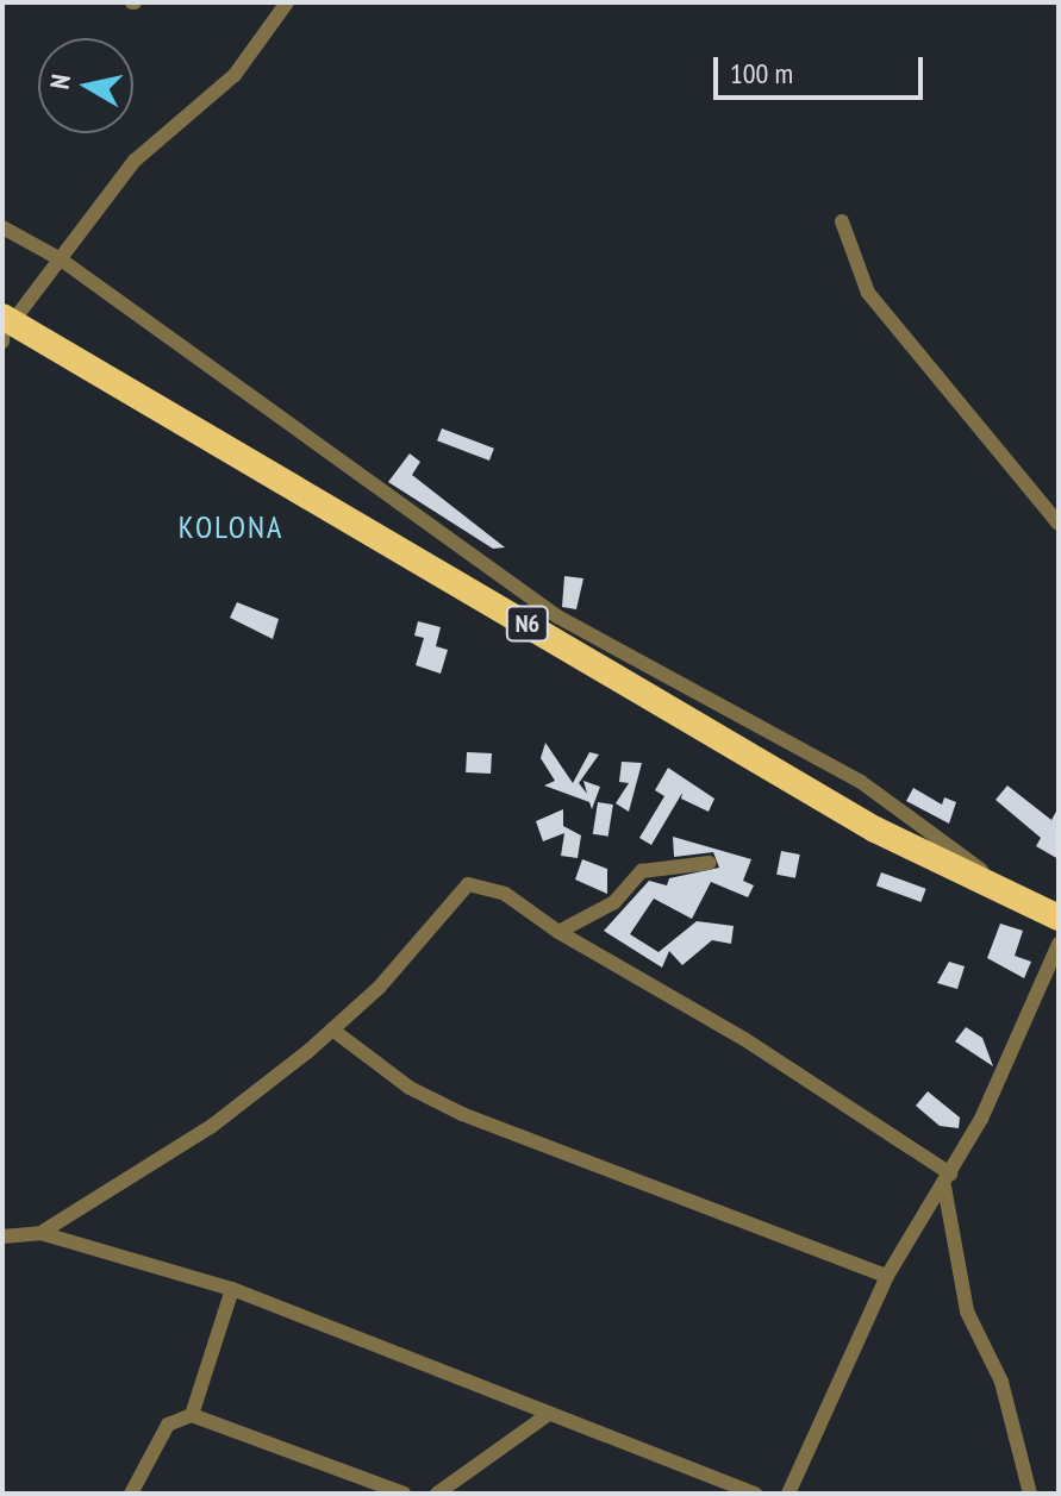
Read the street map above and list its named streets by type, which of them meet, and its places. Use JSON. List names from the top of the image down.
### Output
{
  "streets": {
    "highway": ["N6"]
  },
  "districts": ["KOLONA"],
  "scale_bar": "100 m",
  "north": "left"
}
